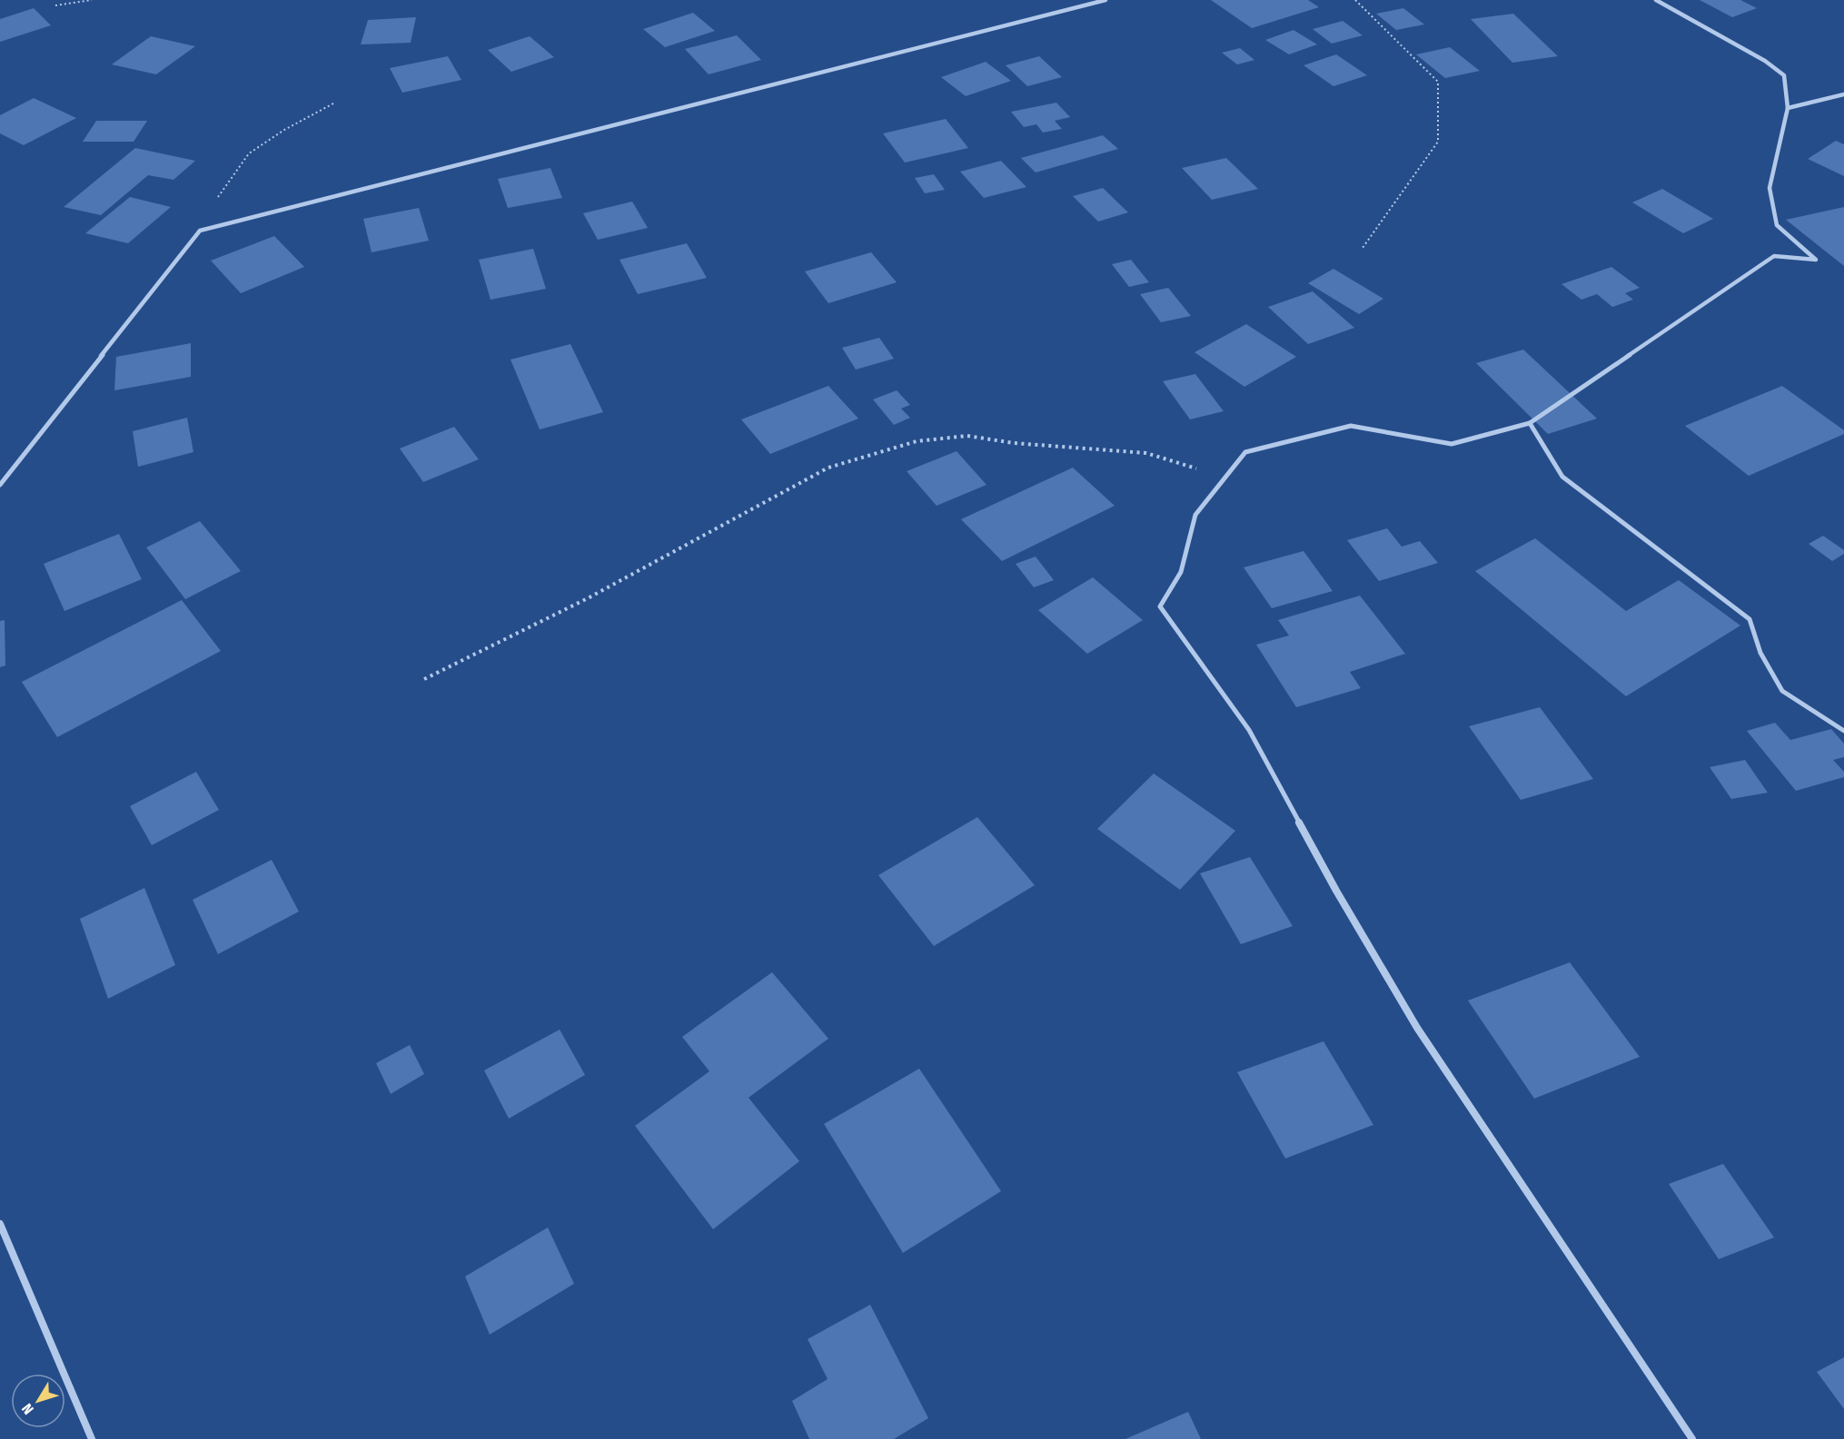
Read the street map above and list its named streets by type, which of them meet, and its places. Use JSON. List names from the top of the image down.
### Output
{
  "north": "bottom left"
}
